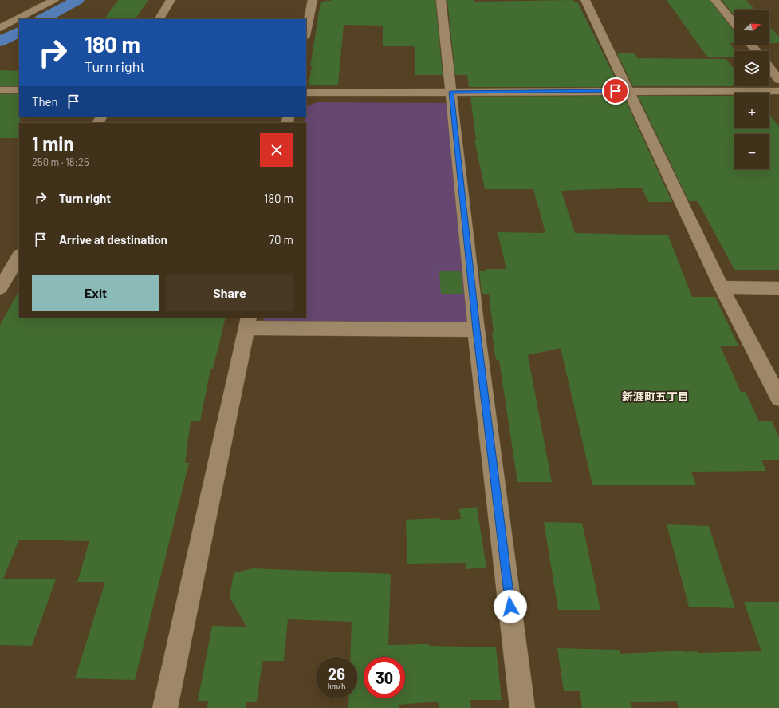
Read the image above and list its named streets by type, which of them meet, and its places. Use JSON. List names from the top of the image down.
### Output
{
  "districts": ["新涯町五丁目"],
  "north": "right",
  "page": {
    "map_buttons": ["+", "−"],
    "turn": ["180 m", "Turn right"],
    "then": "Then",
    "heading": ["1 min", "250 m · 18:25"],
    "list": [
      {
        "name": "Turn right",
        "value": "180 m"
      },
      {
        "name": "Arrive at destination",
        "value": "70 m"
      }
    ],
    "buttons": ["Exit", "Share"],
    "speed": "26 km/h",
    "limit": "30"
  }
}
